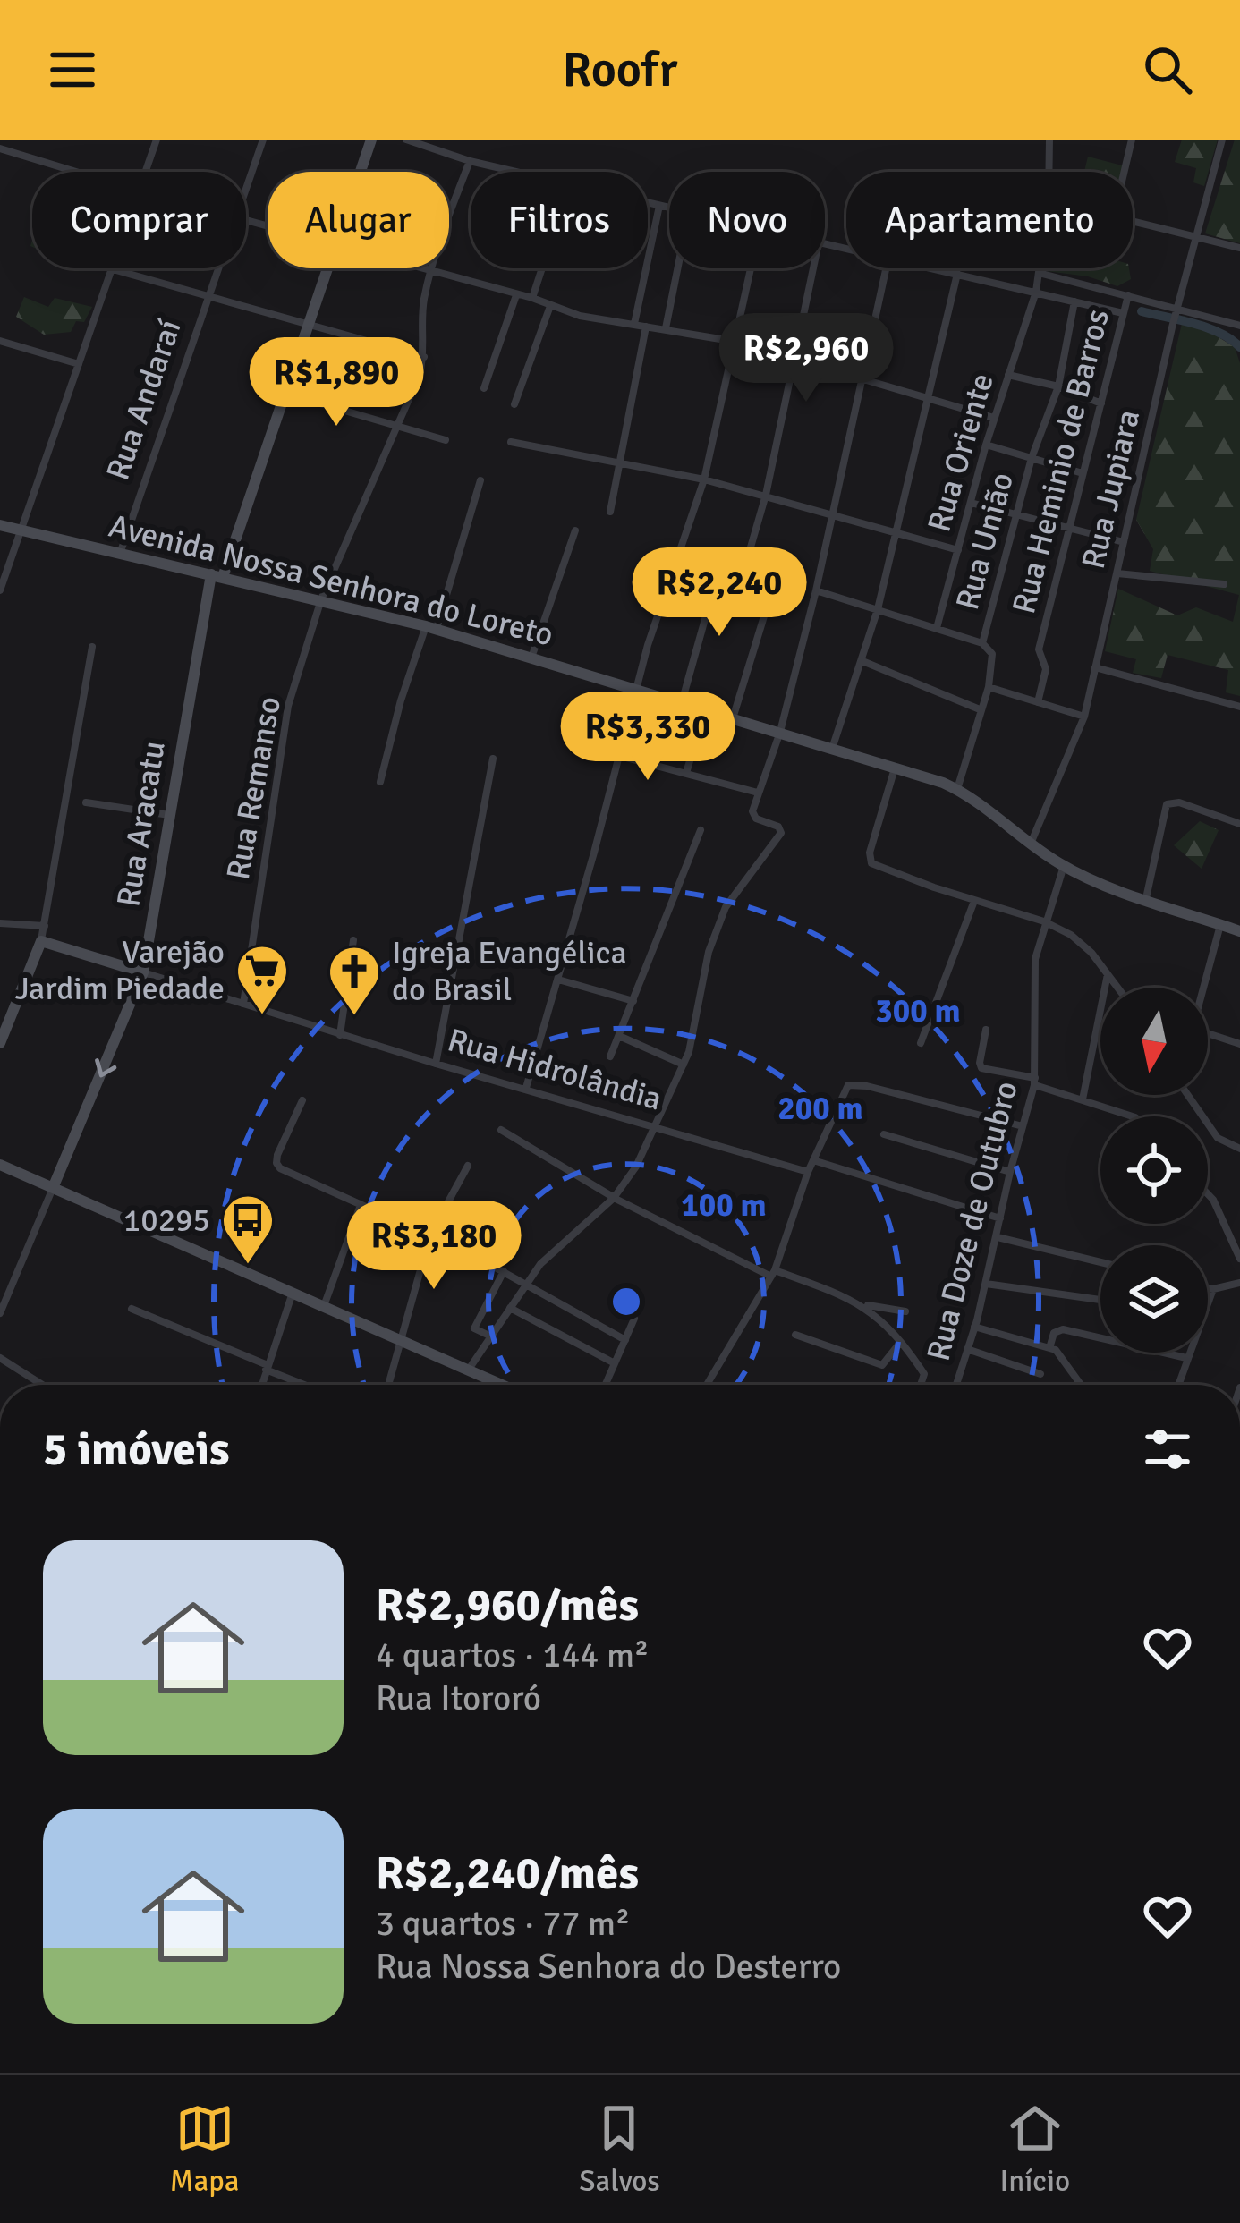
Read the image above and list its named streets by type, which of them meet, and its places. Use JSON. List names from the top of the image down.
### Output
{
  "streets": {
    "street": [
      "Rua Andaraí",
      "Rua Oriente",
      "Rua Heminio de Barros",
      "Rua Jupiara",
      "Rua União",
      "Avenida Nossa Senhora do Loreto",
      "Rua Remanso",
      "Rua Aracatu",
      "Rua Hidrolândia",
      "Rua Doze de Outubro"
    ]
  },
  "crossings": [
    ["Rua Andaraí", "Avenida Nossa Senhora do Loreto"],
    ["Rua Jupiara", "Avenida Nossa Senhora do Loreto"],
    ["Rua União", "Avenida Nossa Senhora do Loreto"],
    ["Avenida Nossa Senhora do Loreto", "Rua Remanso"],
    ["Avenida Nossa Senhora do Loreto", "Rua Aracatu"],
    ["Avenida Nossa Senhora do Loreto", "Rua Doze de Outubro"],
    ["Rua Remanso", "Rua Hidrolândia"],
    ["Rua Aracatu", "Rua Hidrolândia"]
  ],
  "places": {
    "supermarket": ["Varejão Jardim Piedade"],
    "church": ["Igreja Evangélica do Brasil"],
    "bus stop": ["10295"]
  },
  "north": "bottom",
  "page": {
    "header": "Roofr",
    "chip": [
      "Comprar",
      "Alugar",
      "Filtros",
      "Novo",
      "Apartamento"
    ],
    "price": [
      "R$2,960",
      "R$1,890",
      "R$2,240",
      "R$3,330",
      "R$3,180"
    ],
    "heading": "5 imóveis",
    "list": [
      {
        "name": "R$2,960/mês",
        "note": "4 quartos · 144 m² · Rua Itororó"
      },
      {
        "name": "R$2,240/mês",
        "note": "3 quartos · 77 m² · Rua Nossa Senhora do Desterro"
      }
    ],
    "tabs": ["Mapa", "Salvos", "Início"]
  },
  "rings": ["300 m", "200 m", "100 m"]
}
